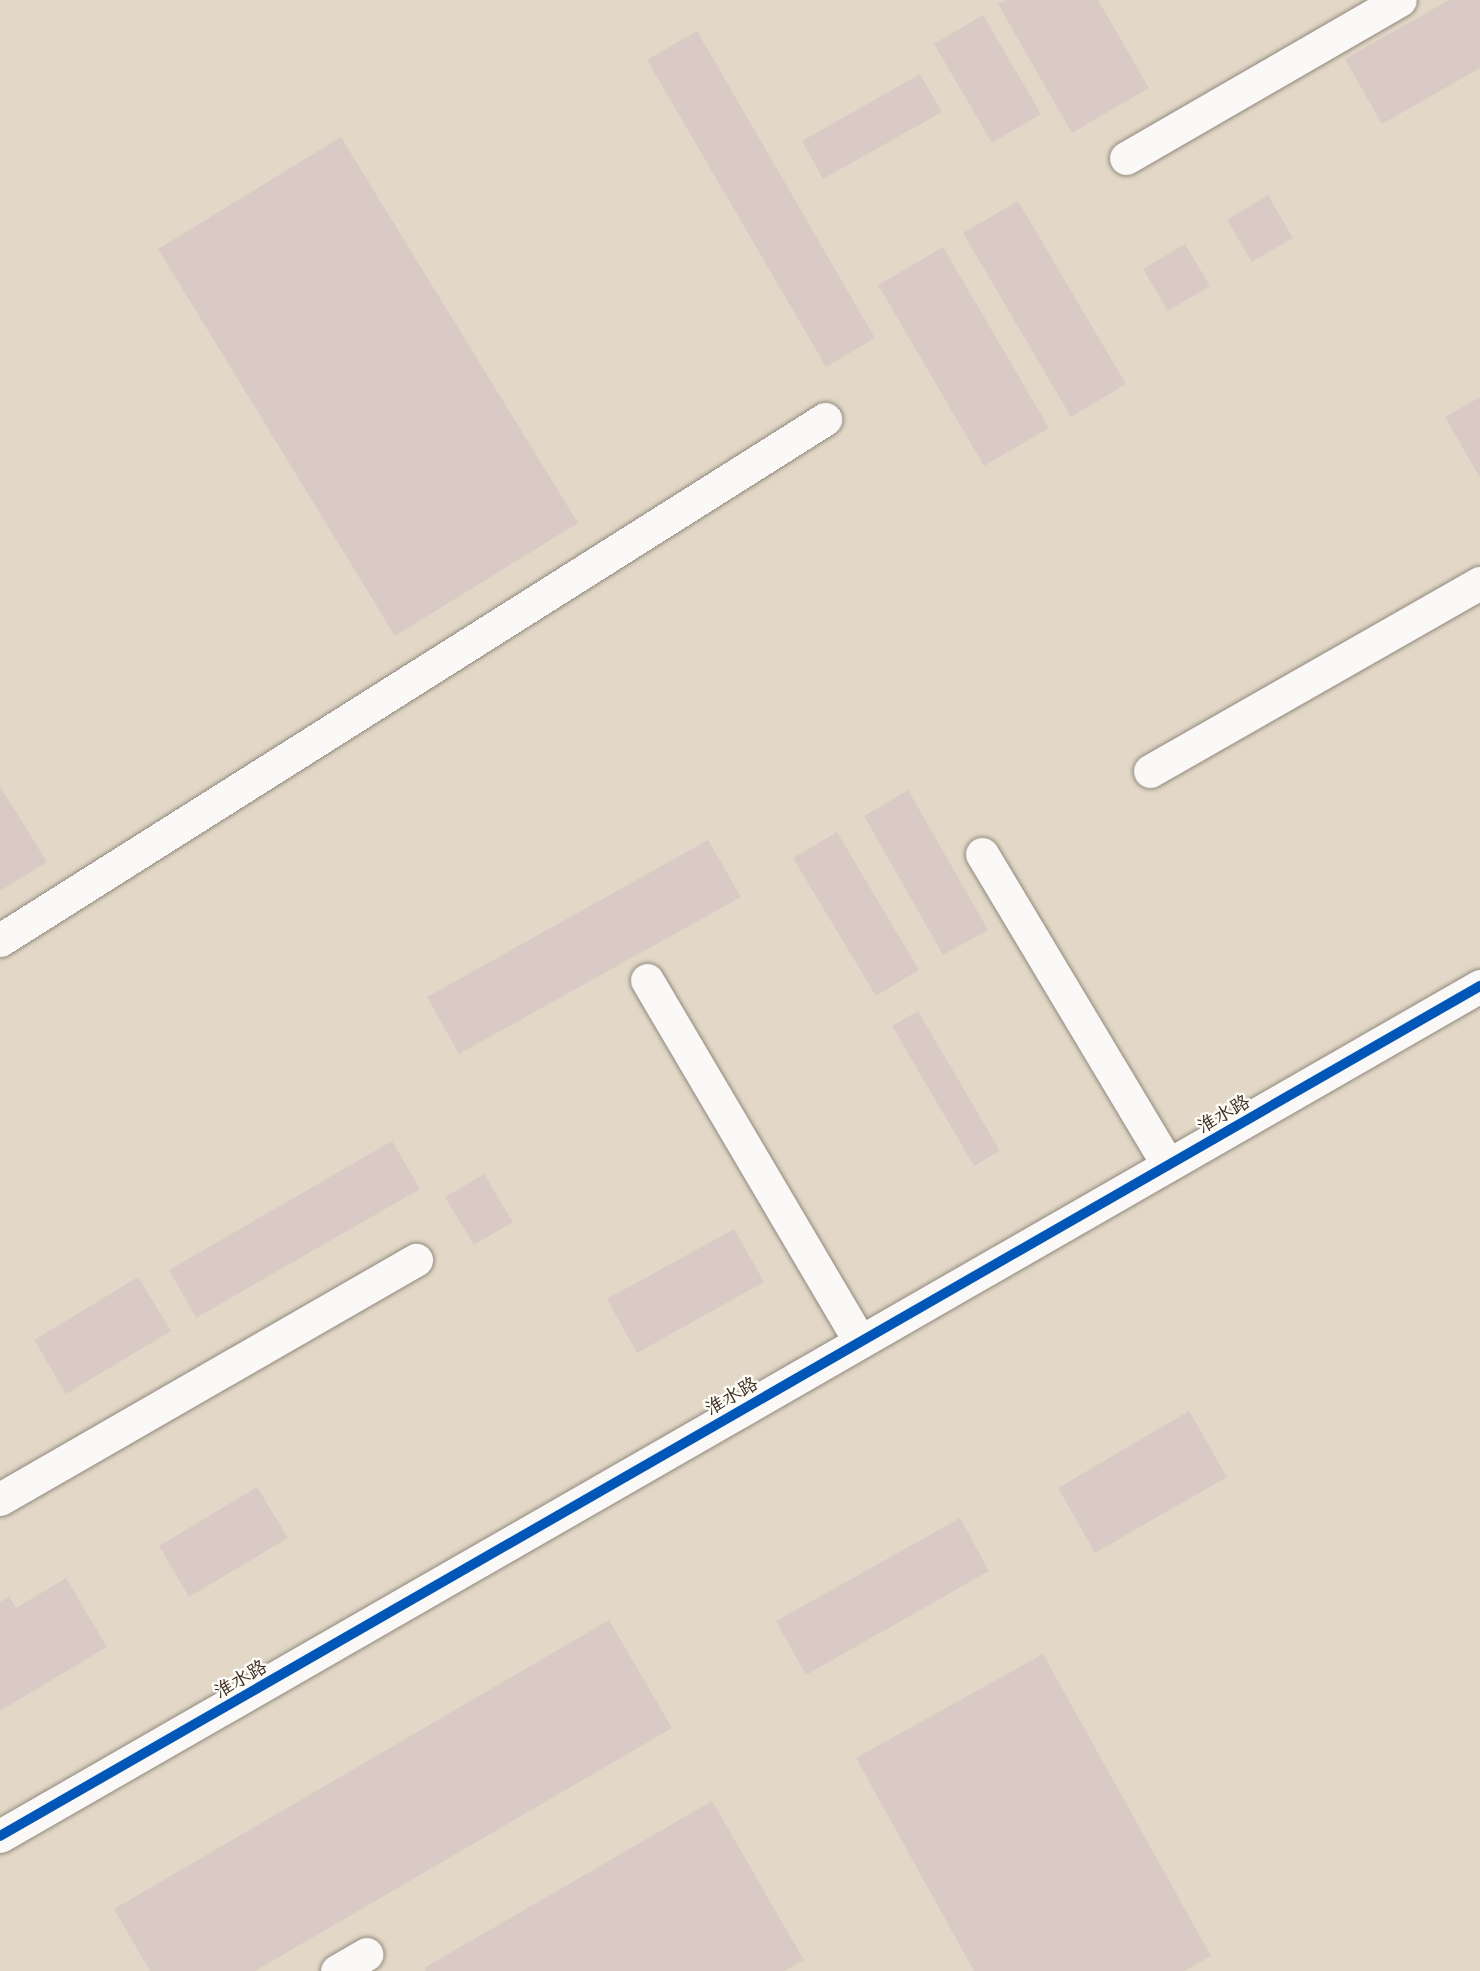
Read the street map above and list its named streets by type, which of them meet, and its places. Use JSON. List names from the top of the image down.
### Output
{
  "streets": {
    "street": ["淮水路"]
  }
}
